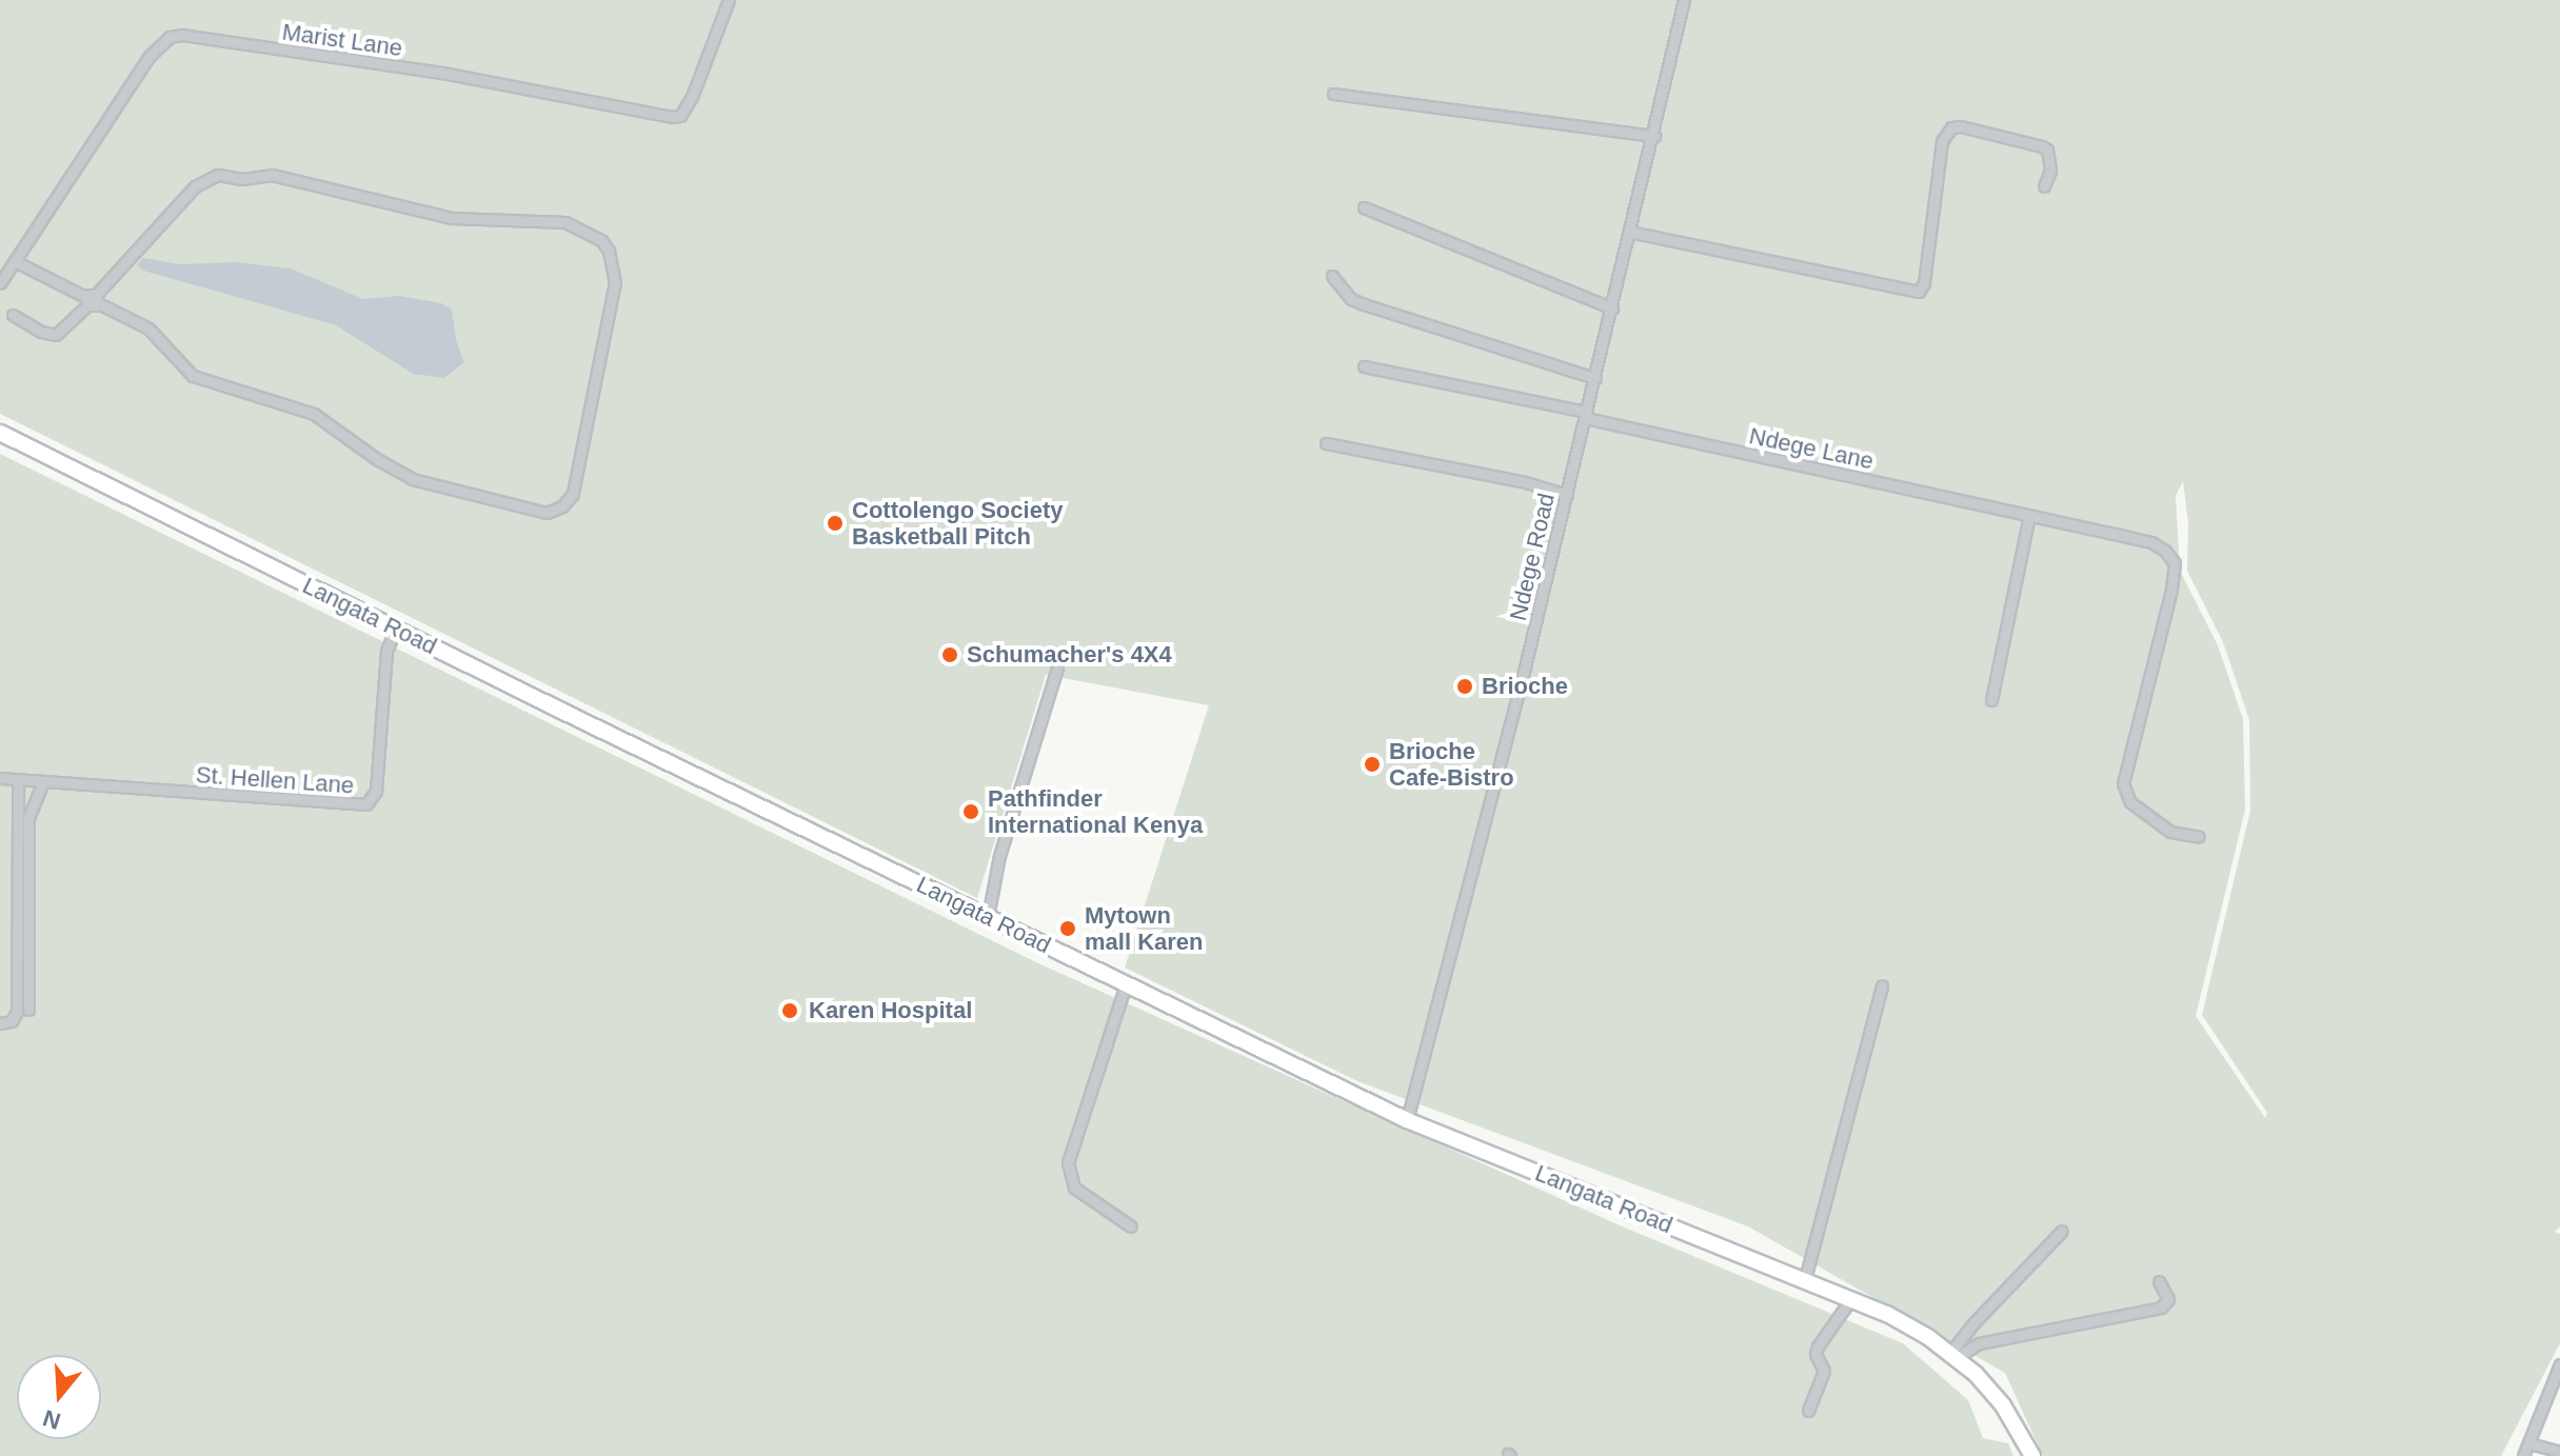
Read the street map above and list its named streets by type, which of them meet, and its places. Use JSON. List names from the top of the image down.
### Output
{
  "streets": {
    "main road": ["Langata Road"],
    "street": [
      "Marist Lane",
      "Ndege Lane",
      "Ndege Road",
      "St. Hellen Lane"
    ]
  },
  "crossings": [
    ["Ndege Lane", "Ndege Road"],
    ["Ndege Road", "Langata Road"],
    ["Langata Road", "St. Hellen Lane"]
  ],
  "places": [
    "Cottolengo Society Basketball Pitch",
    "Schumacher's 4X4",
    "Brioche",
    "Brioche Cafe-Bistro",
    "Pathfinder International Kenya",
    "Mytown mall Karen",
    "Karen Hospital"
  ],
  "north": "bottom"
}
